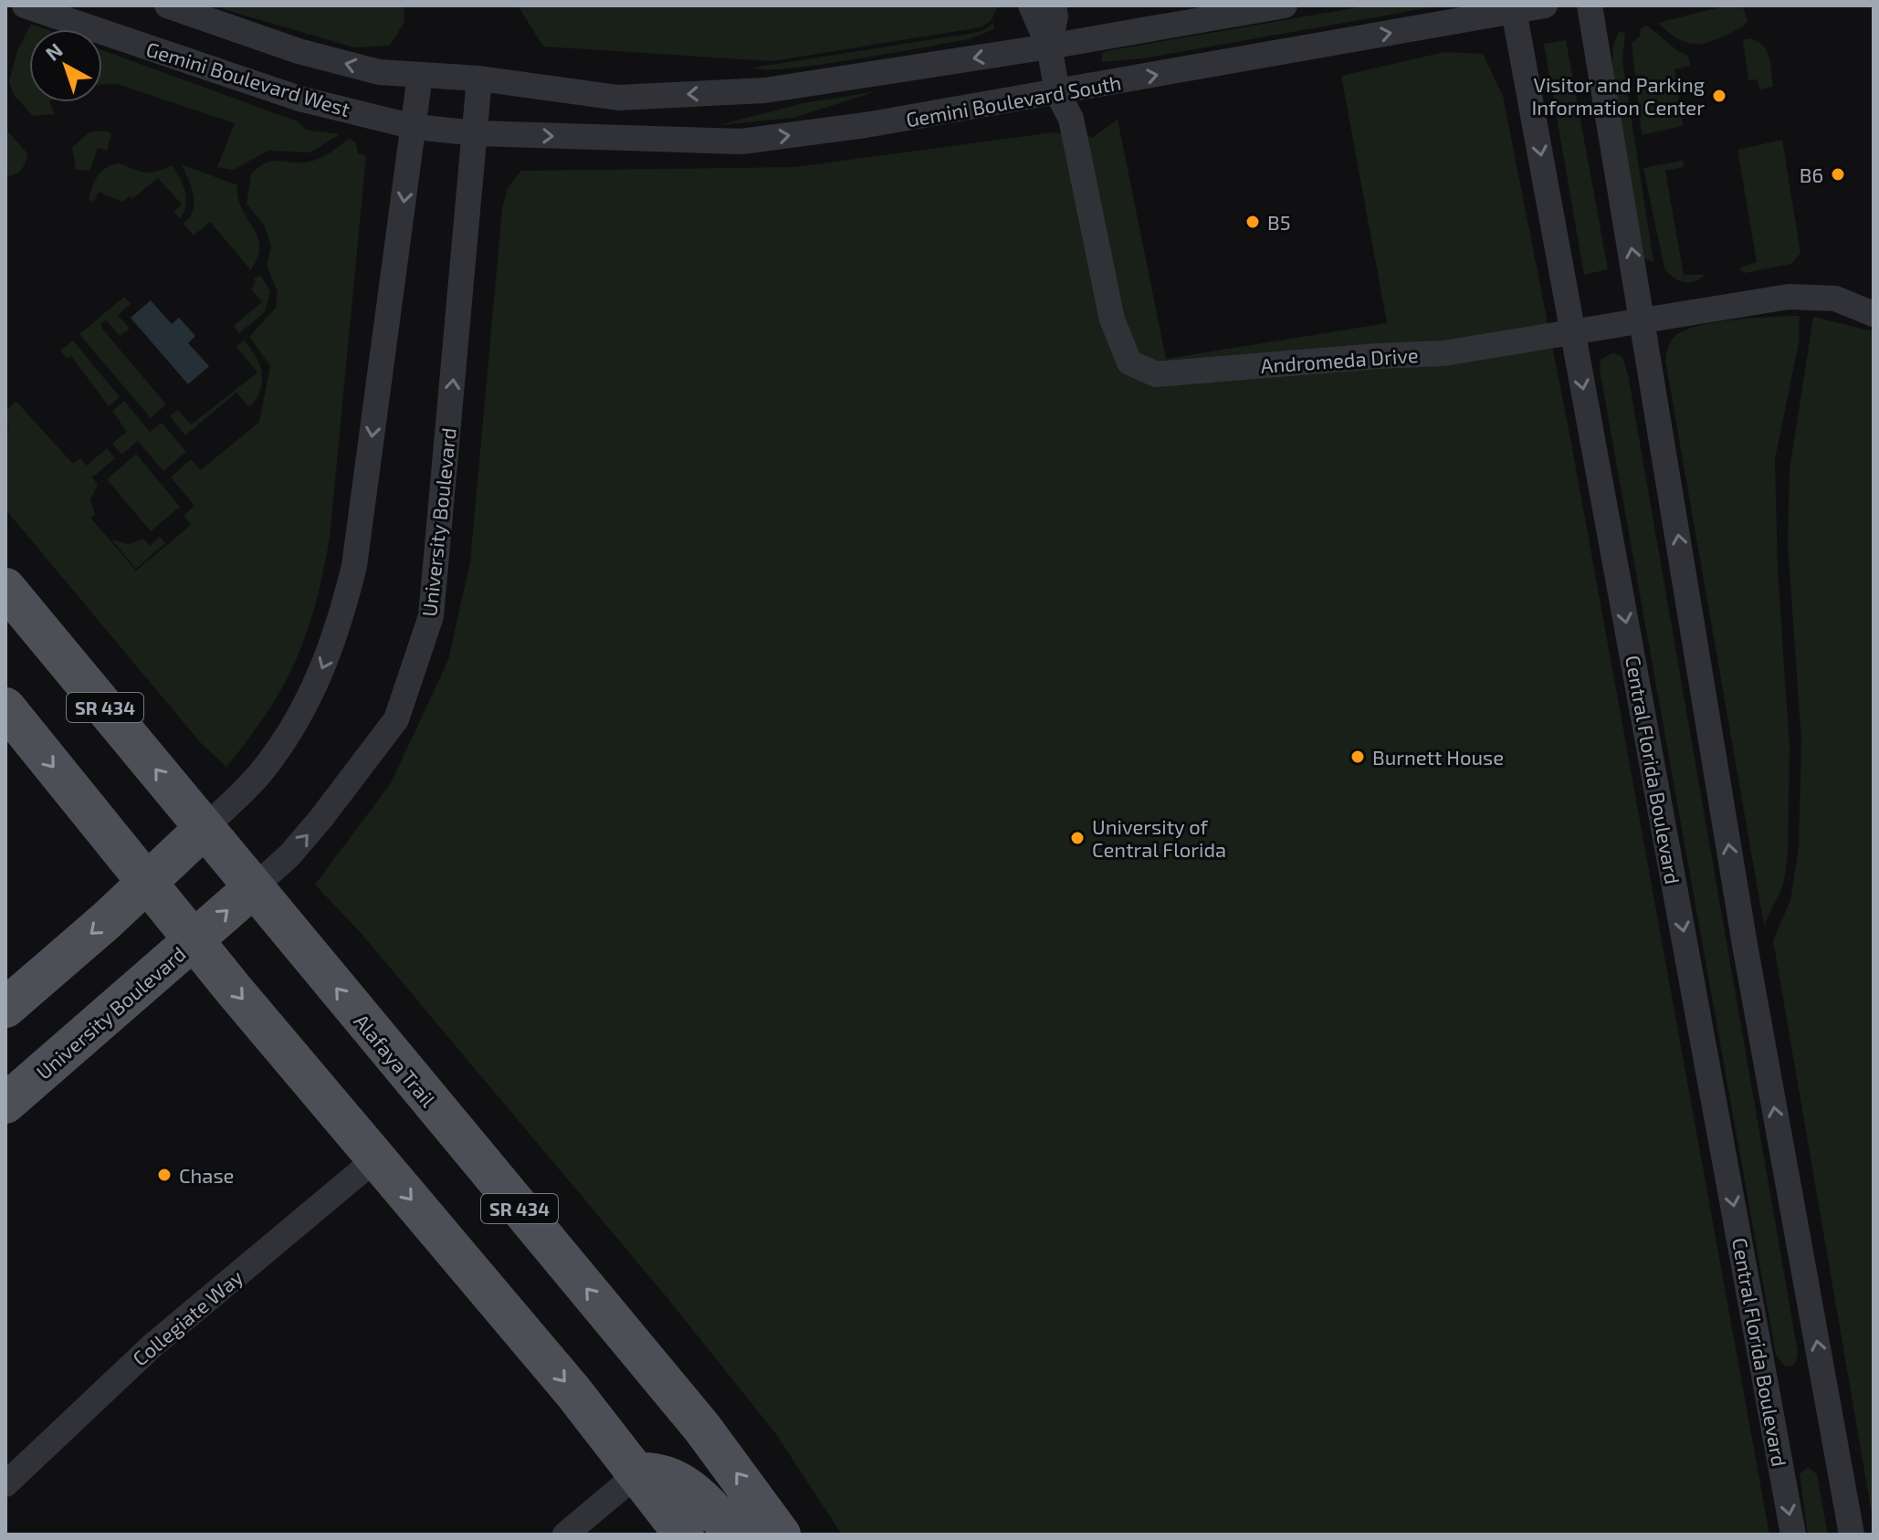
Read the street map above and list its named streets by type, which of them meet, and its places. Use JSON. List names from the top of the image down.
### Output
{
  "streets": {
    "main road": ["University Boulevard", "SR 434", "Alafaya Trail"],
    "street": [
      "Gemini Boulevard West",
      "Gemini Boulevard South",
      "Andromeda Drive",
      "Central Florida Boulevard",
      "Collegiate Way"
    ]
  },
  "crossings": [
    ["Gemini Boulevard West", "Gemini Boulevard South"],
    ["Gemini Boulevard West", "University Boulevard"],
    ["Gemini Boulevard South", "Andromeda Drive"],
    ["Gemini Boulevard South", "University Boulevard"],
    ["Gemini Boulevard South", "Central Florida Boulevard"],
    ["Andromeda Drive", "Central Florida Boulevard"],
    ["University Boulevard", "Alafaya Trail"]
  ],
  "places": [
    "Visitor and Parking Information Center",
    "B6",
    "B5",
    "Burnett House",
    "University of Central Florida",
    "Chase"
  ],
  "north": "top left"
}
